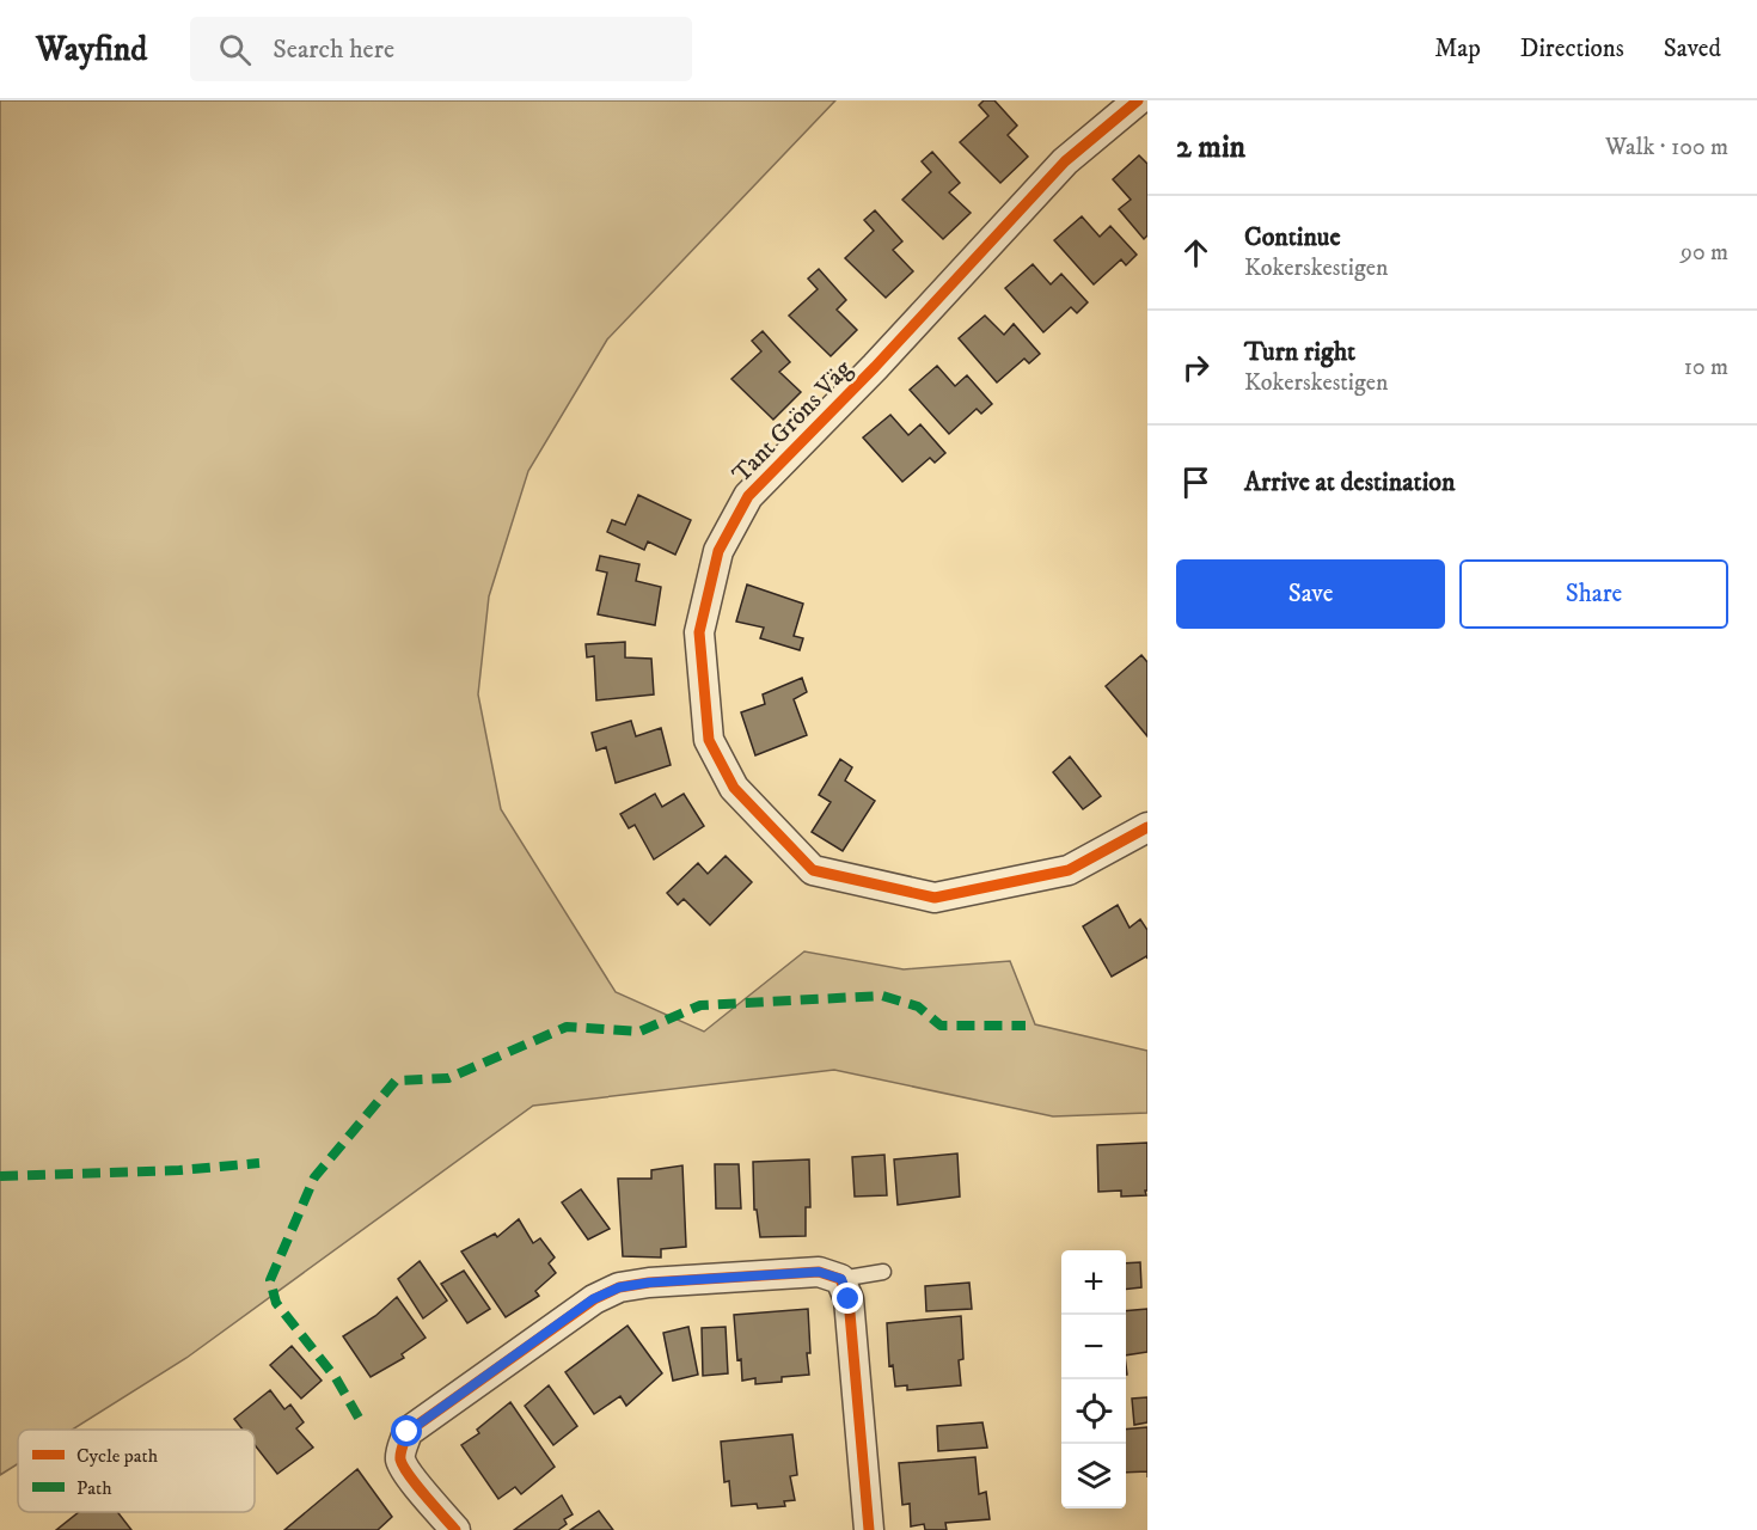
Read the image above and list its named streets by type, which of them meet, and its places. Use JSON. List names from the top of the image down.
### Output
{
  "streets": {
    "street": ["Tant Gröns Väg"]
  },
  "legend": ["Cycle path", "Path"],
  "page": {
    "header": "Wayfind",
    "search": "Search here",
    "nav": ["Map", "Directions", "Saved"],
    "heading": ["2 min", "Walk · 100 m"],
    "list": [
      ["Continue", "Kokerskestigen", "90 m"],
      ["Turn right", "Kokerskestigen", "10 m"],
      "Arrive at destination"
    ],
    "buttons": ["Save", "Share"],
    "map_buttons": ["+", "−"]
  }
}
